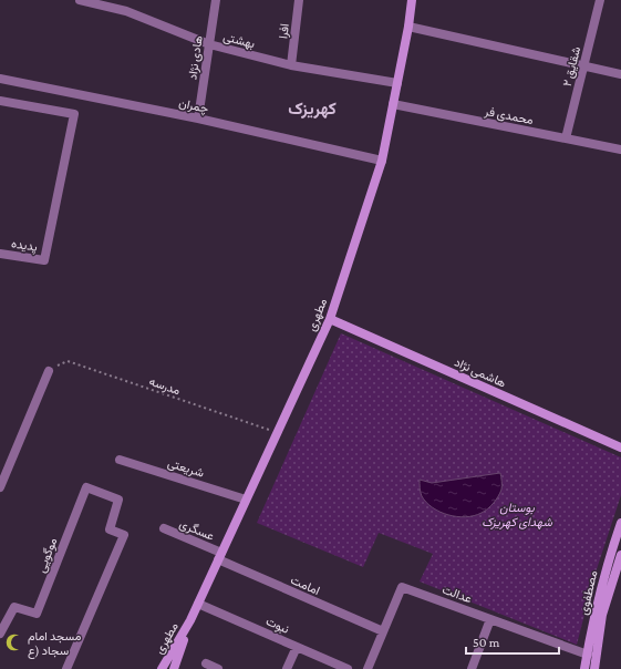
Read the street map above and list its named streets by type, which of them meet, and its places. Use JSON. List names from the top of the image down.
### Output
{
  "streets": {
    "street": [
      "افرا",
      "بهشتی",
      "هادی نژاد",
      "شقایق ۲",
      "چمران",
      "محمدی فر",
      "پدیده",
      "مطهری",
      "هاشمی نژاد",
      "شریعتی",
      "عسگری",
      "موگویی",
      "امامت",
      "مصطفوی",
      "عدالت",
      "نبوت"
    ],
    "path": ["مدرسه"]
  },
  "crossings": [
    ["افرا", "بهشتی"],
    ["بهشتی", "هادی نژاد"],
    ["بهشتی", "مطهری"],
    ["هادی نژاد", "چمران"],
    ["شقایق ۲", "محمدی فر"],
    ["چمران", "مطهری"],
    ["محمدی فر", "مطهری"],
    ["مطهری", "هاشمی نژاد"],
    ["مطهری", "مدرسه"],
    ["مطهری", "شریعتی"],
    ["مطهری", "عسگری"],
    ["مطهری", "امامت"],
    ["مطهری", "نبوت"],
    ["عسگری", "امامت"],
    ["امامت", "عدالت"],
    ["مصطفوی", "عدالت"]
  ],
  "districts": ["کهریزک"],
  "parks": ["بوستان شهدای کهریزک"],
  "places": {
    "mosque": ["مسجد امام سجاد (ع"]
  },
  "scale_bar": "50 m"
}
